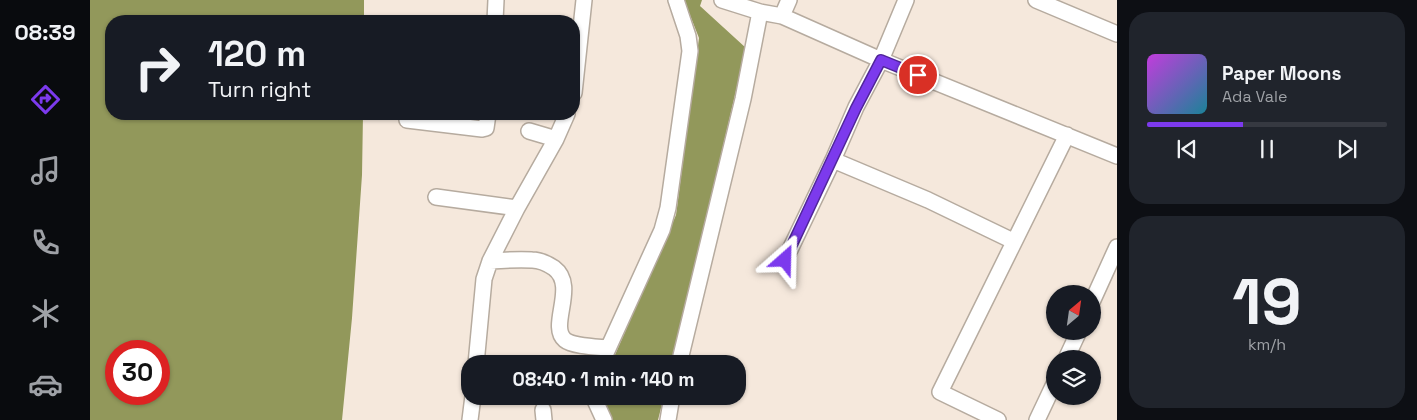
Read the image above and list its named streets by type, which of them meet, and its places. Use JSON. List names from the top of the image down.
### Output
{
  "north": "top right",
  "page": {
    "tabs": "08:39",
    "turn": ["120 m", "Turn right"],
    "song": ["Paper Moons", "Ada Vale"],
    "tile": ["19", "km/h"],
    "limit": "30",
    "trip": "08:40 · 1 min · 140 m"
  }
}
